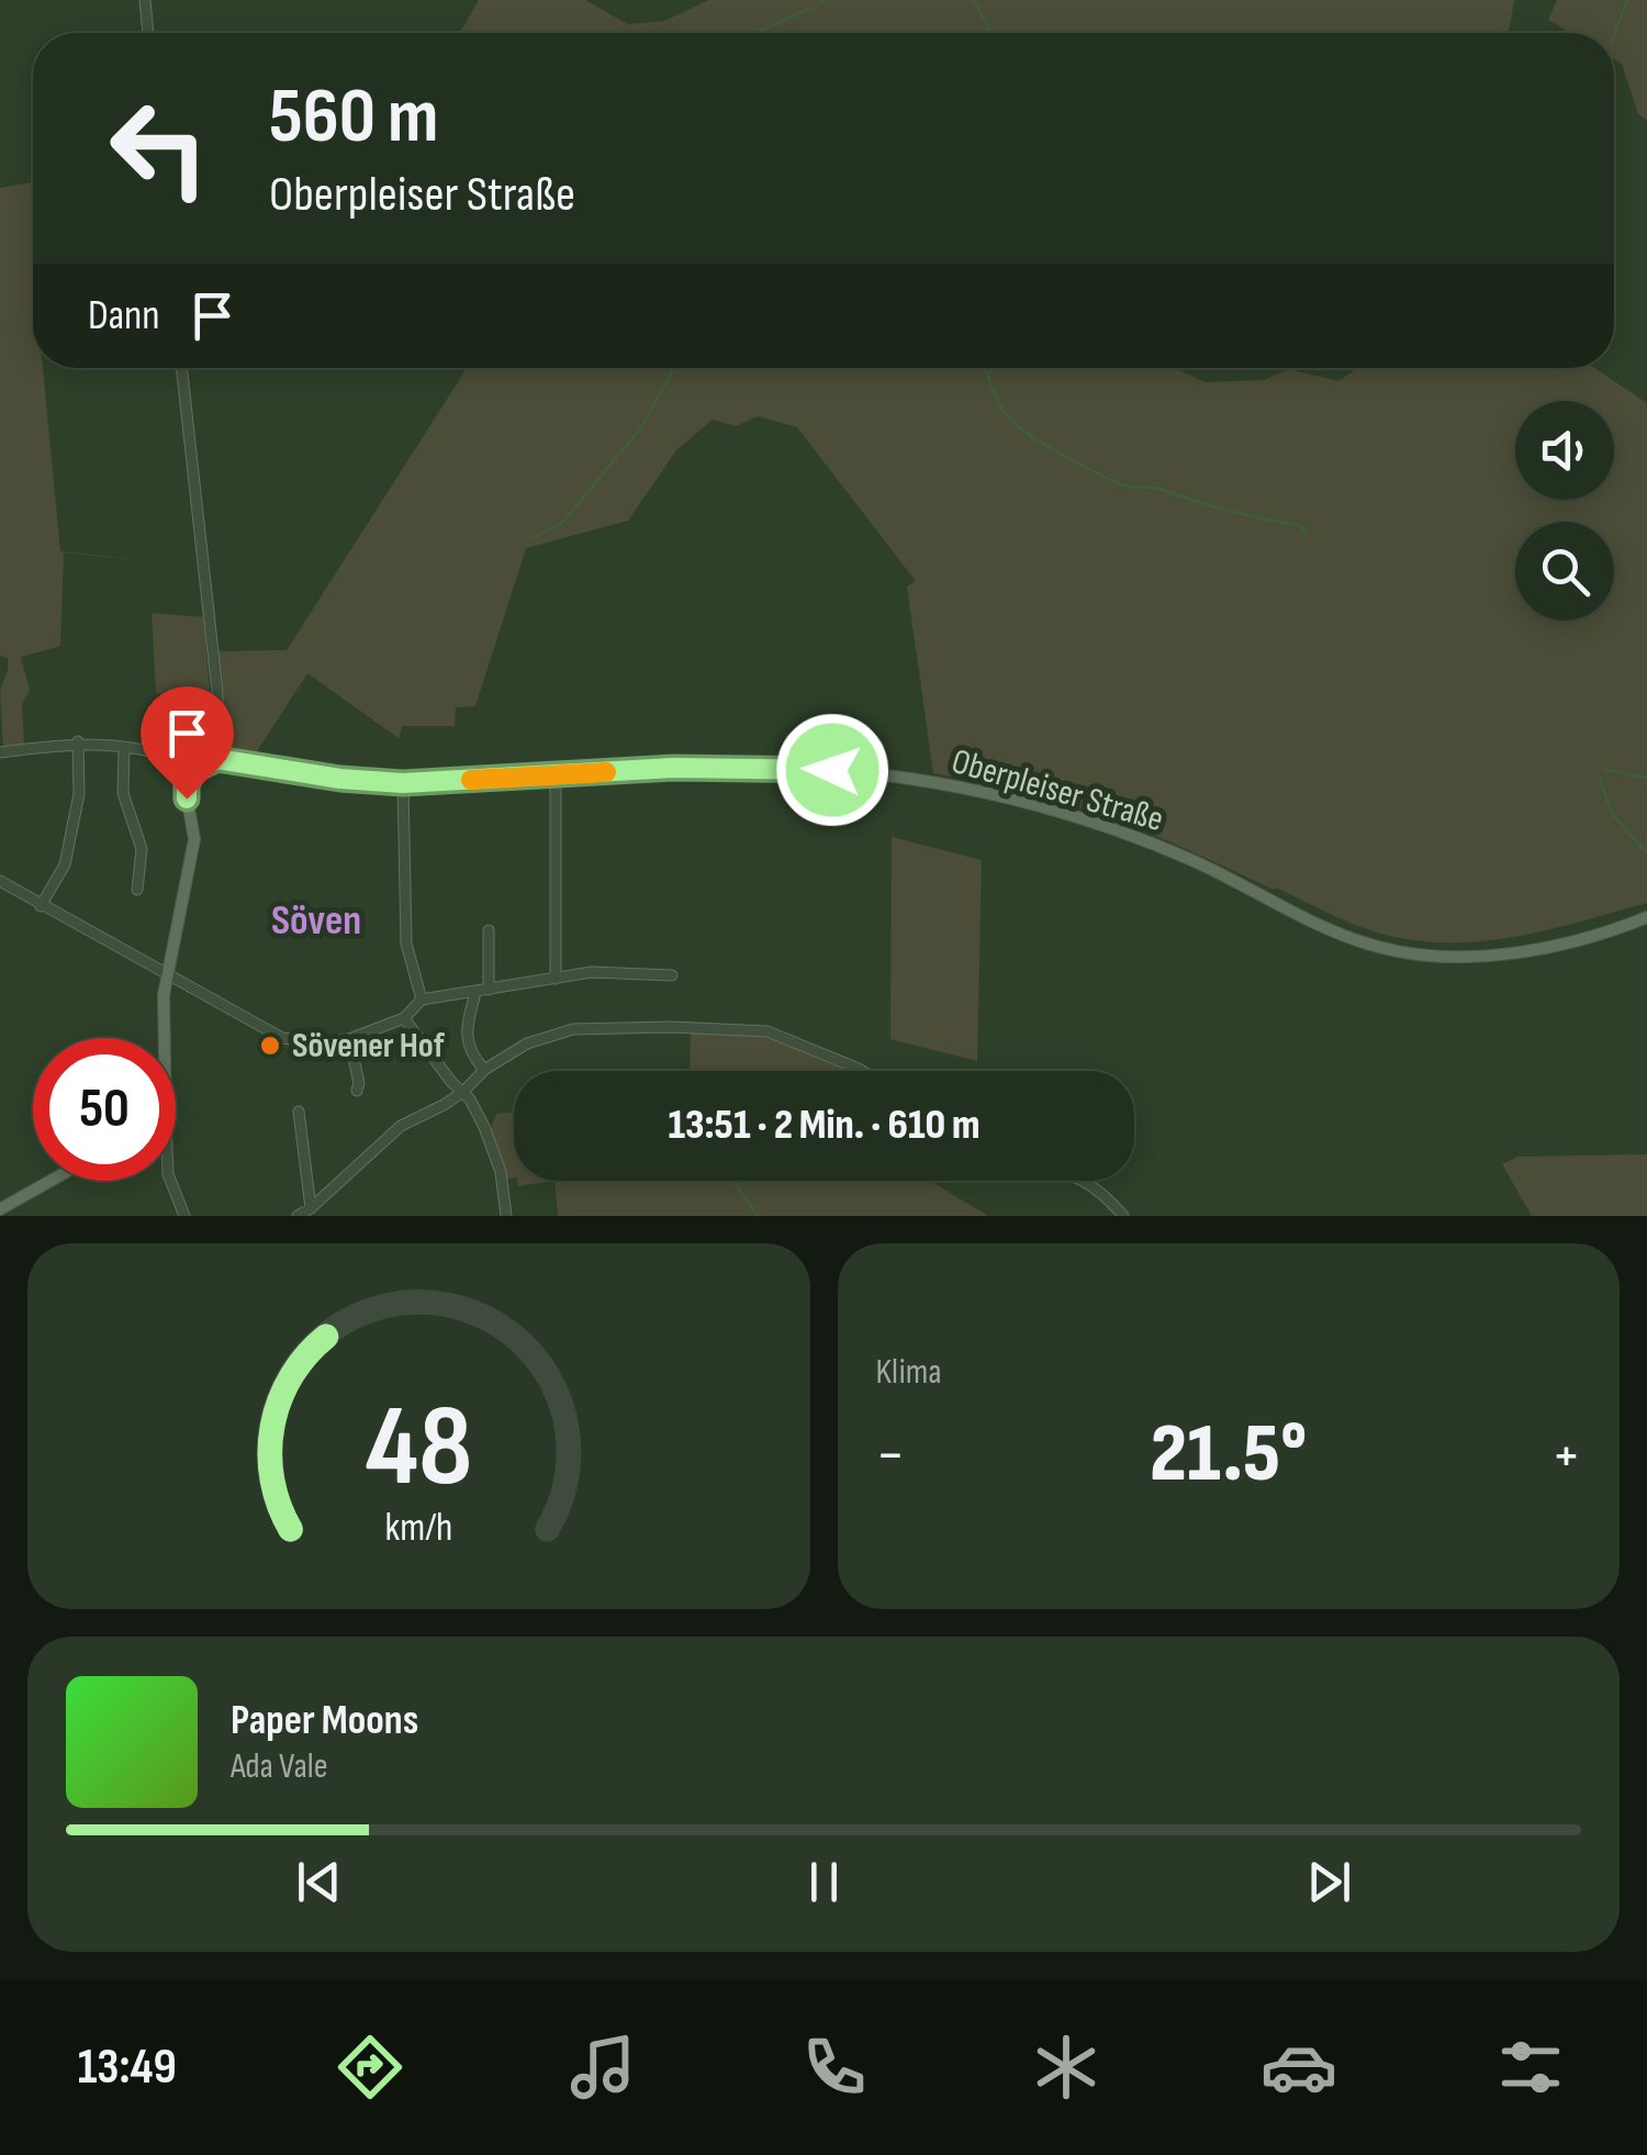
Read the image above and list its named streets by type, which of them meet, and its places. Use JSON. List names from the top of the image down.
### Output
{
  "streets": {
    "main road": ["Oberpleiser Straße"]
  },
  "districts": ["Söven"],
  "places": ["Sövener Hof"],
  "page": {
    "turn": ["560 m", "Oberpleiser Straße"],
    "then": "Dann",
    "limit": "50",
    "trip": "13:51 · 2 Min. · 610 m",
    "tile": "Klima",
    "heat": ["−", "21.5°", "+"],
    "song": ["Paper Moons", "Ada Vale"],
    "tabs": "13:49",
    "gauge": ["48", "km/h"]
  }
}
